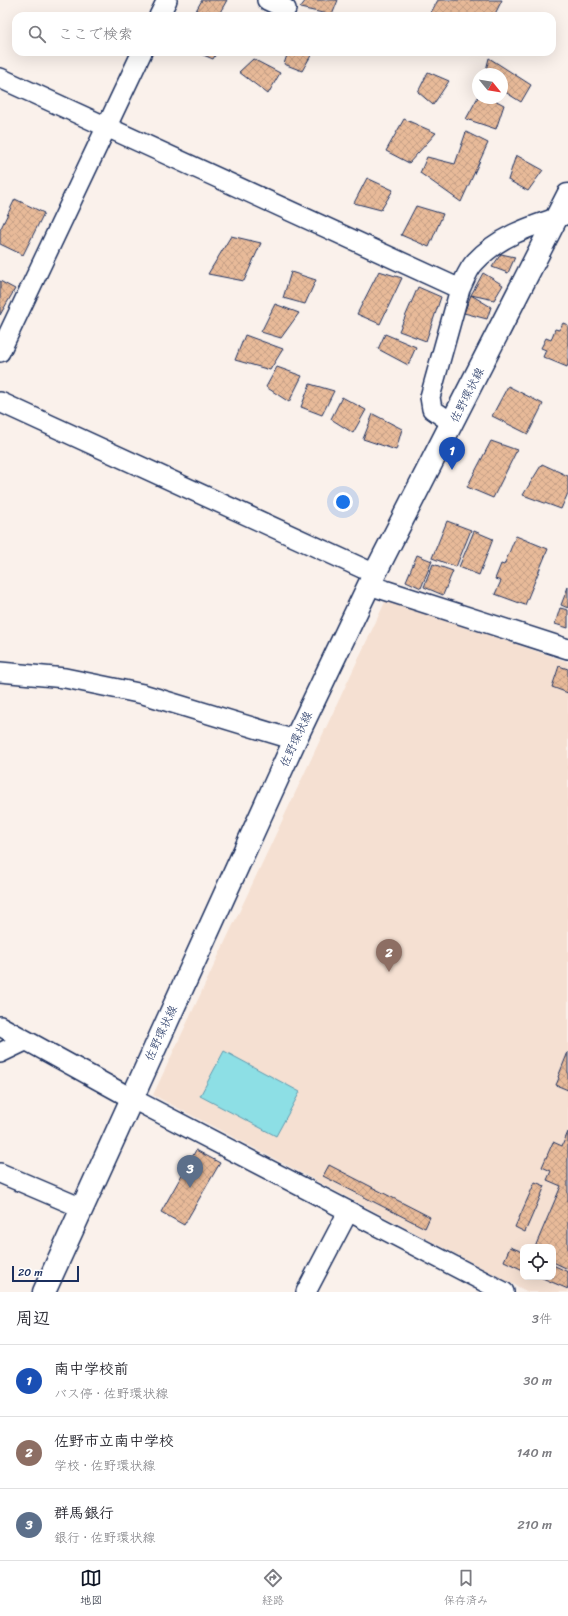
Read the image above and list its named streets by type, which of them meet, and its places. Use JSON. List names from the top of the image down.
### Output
{
  "streets": {
    "main road": ["佐野環状線"]
  },
  "scale_bar": "20 m",
  "north": "bottom right",
  "page": {
    "search": "ここで検索",
    "pins": ["1", "2", "3"],
    "scale": "20 m",
    "heading": ["周辺", "3件"],
    "list": [
      {
        "mark": "1",
        "name": "南中学校前",
        "note": "バス停 · 佐野環状線",
        "value": "30 m"
      },
      {
        "mark": "2",
        "name": "佐野市立南中学校",
        "note": "学校 · 佐野環状線",
        "value": "140 m"
      },
      {
        "mark": "3",
        "name": "群馬銀行",
        "note": "銀行 · 佐野環状線",
        "value": "210 m"
      }
    ],
    "nav": ["地図", "経路", "保存済み"]
  }
}
